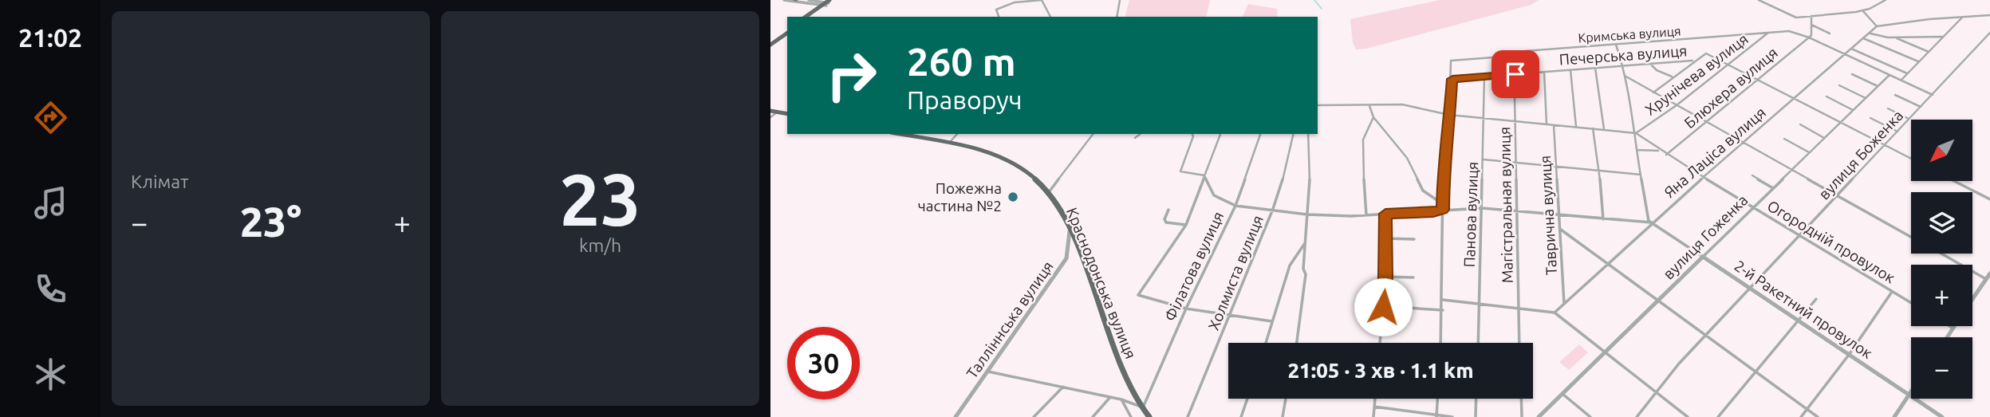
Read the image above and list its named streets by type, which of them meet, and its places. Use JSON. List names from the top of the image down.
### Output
{
  "streets": {
    "main road": ["Краснодонська вулиця"],
    "street": [
      "Кримська вулиця",
      "Печерська вулиця",
      "Хрунічева вулиця",
      "Блюхера вулиця",
      "Яна Лаціса вулиця",
      "вулиця Боженка",
      "Магістральная вулиця",
      "Панова вулиця",
      "Таврична вулиця",
      "вулиця Гоженка",
      "Огородній провулок",
      "Філатова вулиця",
      "Холмиста вулиця",
      "2-й Ракетний провулок",
      "Талліннська вулиця"
    ]
  },
  "crossings": [
    ["Кримська вулиця", "Печерська вулиця"],
    ["Кримська вулиця", "Хрунічева вулиця"],
    ["Кримська вулиця", "Блюхера вулиця"],
    ["Кримська вулиця", "Яна Лаціса вулиця"],
    ["Кримська вулиця", "вулиця Боженка"],
    ["Кримська вулиця", "Магістральная вулиця"],
    ["Кримська вулиця", "вулиця Гоженка"],
    ["Печерська вулиця", "Магістральная вулиця"],
    ["Печерська вулиця", "Панова вулиця"],
    ["Хрунічева вулиця", "Огородній провулок"],
    ["Блюхера вулиця", "Огородній провулок"],
    ["Яна Лаціса вулиця", "Таврична вулиця"],
    ["Яна Лаціса вулиця", "Огородній провулок"],
    ["Яна Лаціса вулиця", "2-й Ракетний провулок"],
    ["вулиця Боженка", "Огородній провулок"],
    ["вулиця Боженка", "2-й Ракетний провулок"],
    ["Магістральная вулиця", "Огородній провулок"],
    ["Панова вулиця", "Огородній провулок"],
    ["Таврична вулиця", "Огородній провулок"],
    ["вулиця Гоженка", "Огородній провулок"],
    ["вулиця Гоженка", "2-й Ракетний провулок"],
    ["Філатова вулиця", "Краснодонська вулиця"],
    ["Краснодонська вулиця", "Талліннська вулиця"]
  ],
  "places": ["Пожежна частина №2"],
  "north": "bottom left",
  "page": {
    "tabs": "21:02",
    "tile": [
      "Клімат",
      ["23", "km/h"]
    ],
    "turn": ["260 m", "Праворуч"],
    "map_buttons": ["+", "−"],
    "heat": ["−", "23°", "+"],
    "limit": "30",
    "trip": "21:05 · 3 хв · 1.1 km"
  }
}
